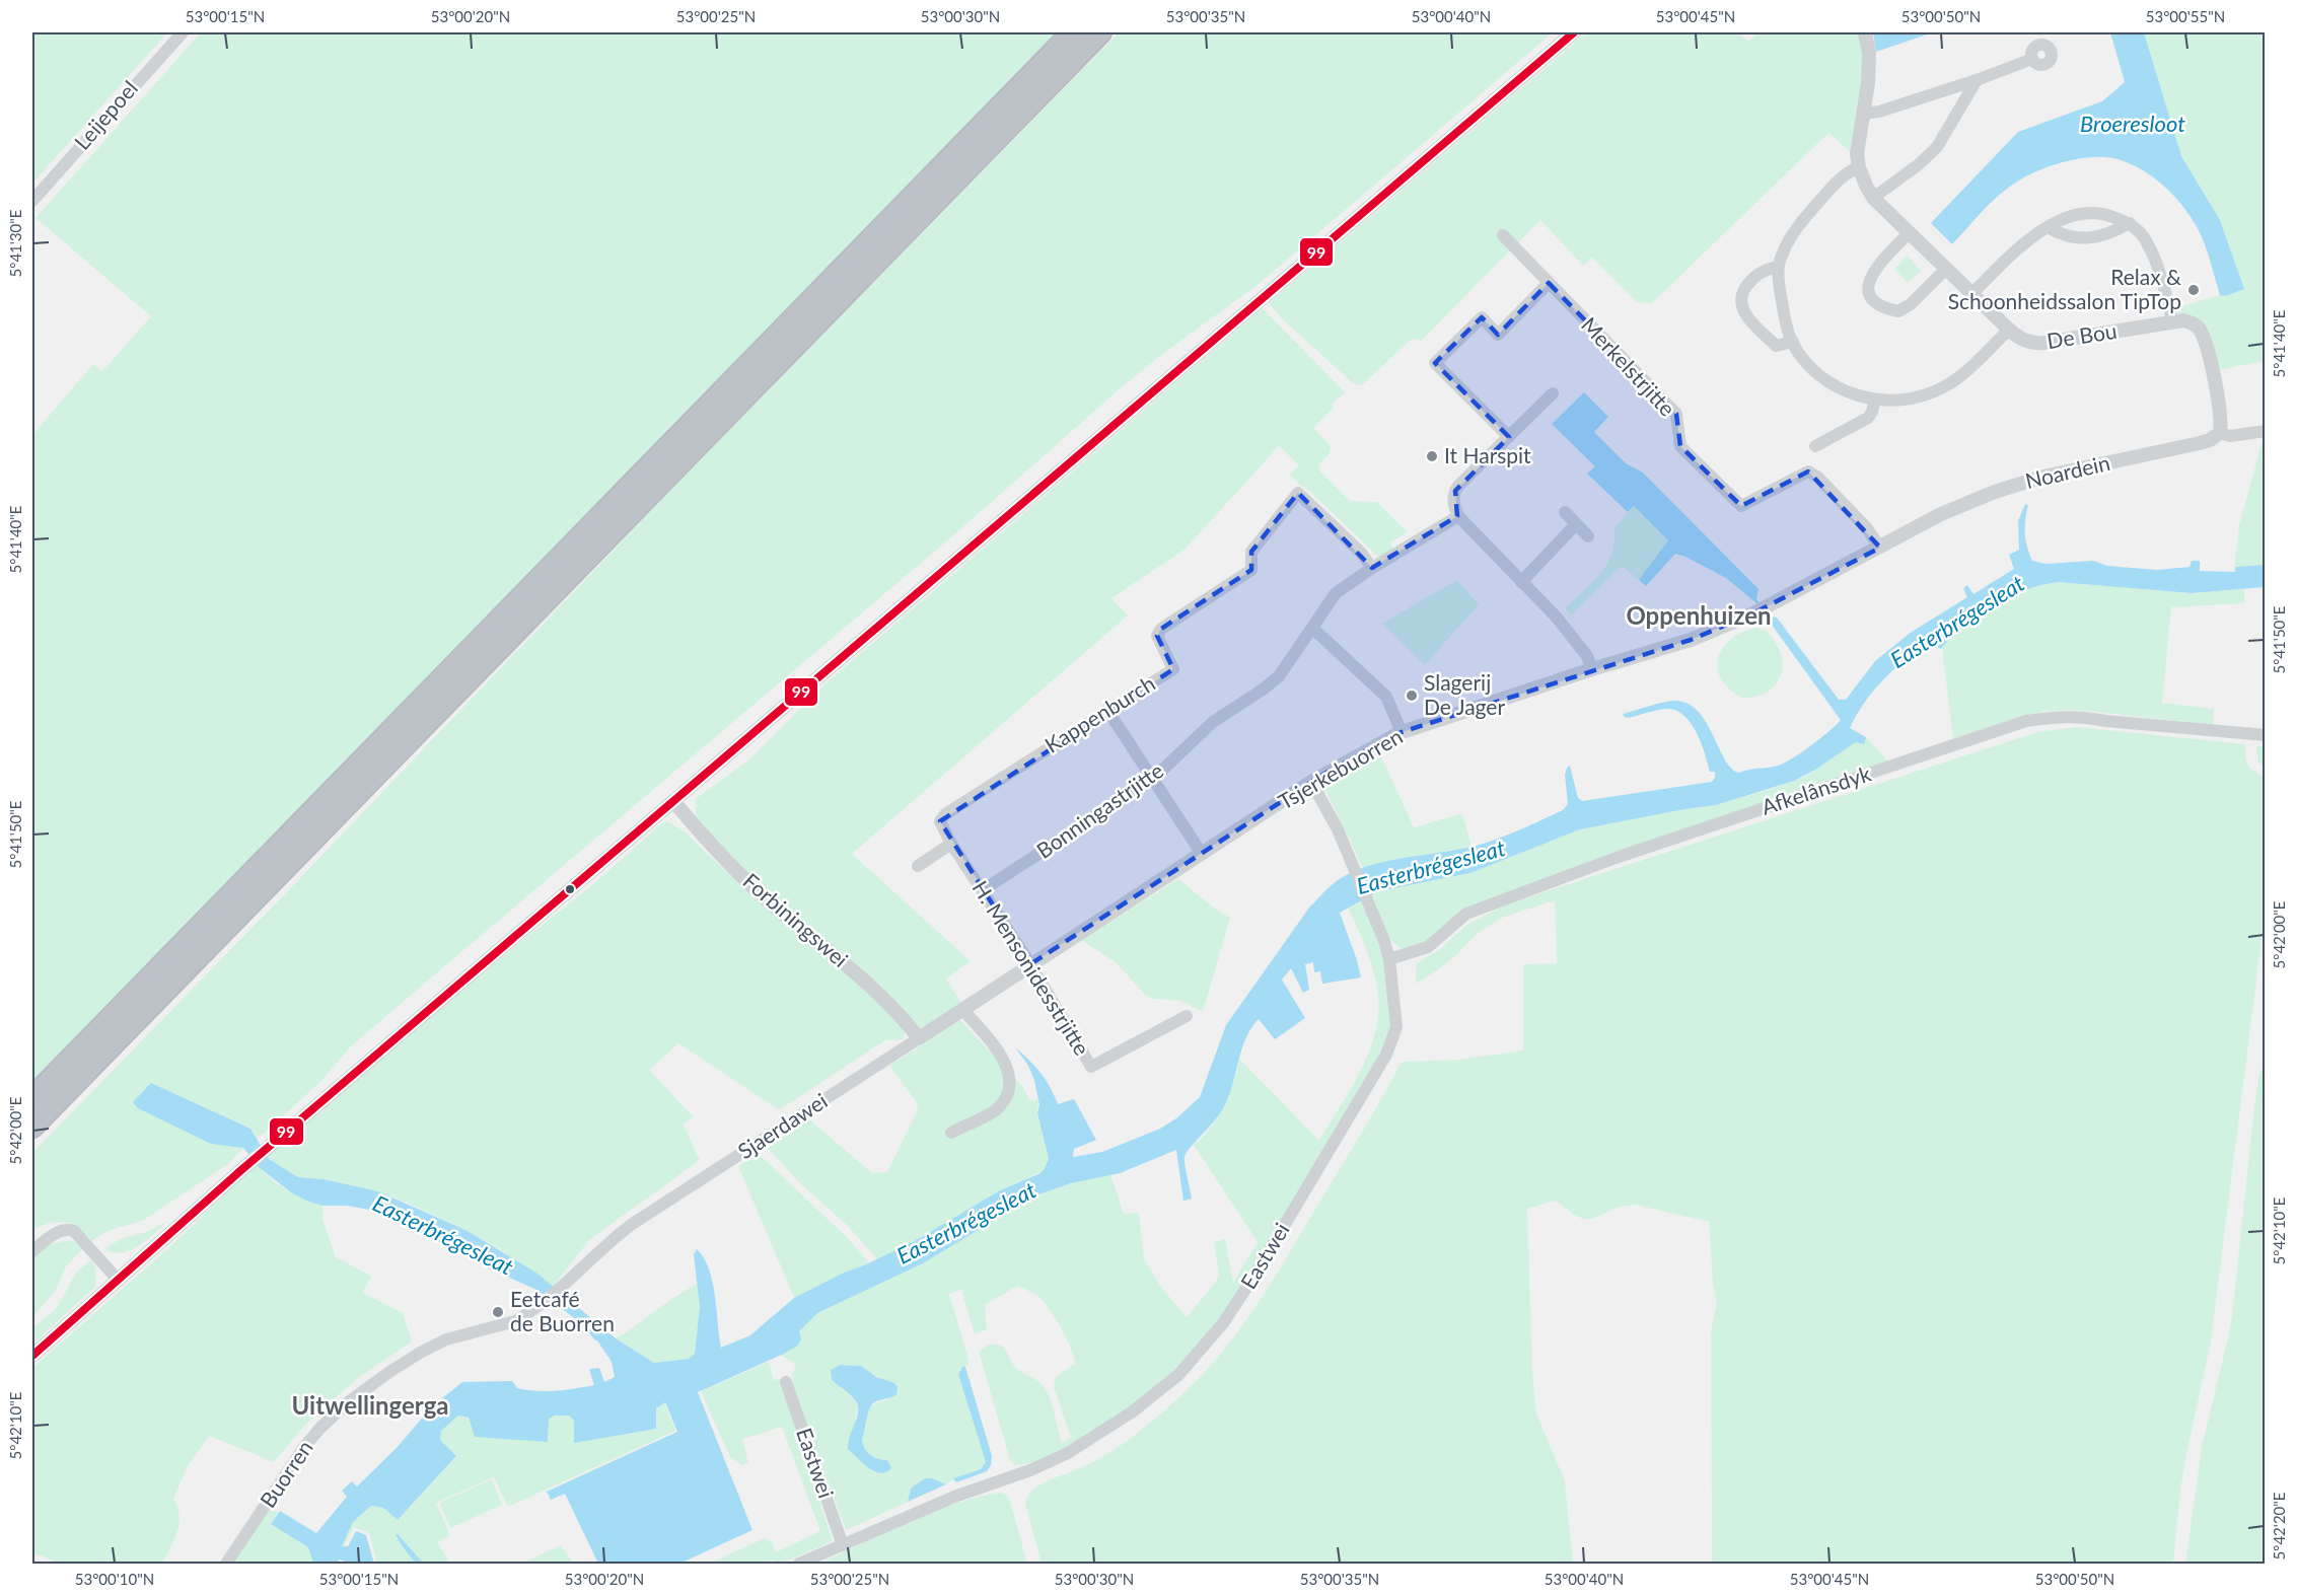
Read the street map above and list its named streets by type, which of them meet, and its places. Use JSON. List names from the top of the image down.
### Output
{
  "streets": {
    "street": [
      "Leijepoel",
      "De Bou",
      "Merkelstrjitte",
      "Noardein",
      "Kappenburch",
      "Tsjerkebuorren",
      "Afkelânsdyk",
      "Bonningastrjitte",
      "Forbiningswei",
      "H. Mensonidesstrjitte",
      "Sjaerdawei",
      "Eastwei",
      "Buorren"
    ]
  },
  "crossings": [
    ["Merkelstrjitte", "Noardein"],
    ["Merkelstrjitte", "Tsjerkebuorren"],
    ["Noardein", "Tsjerkebuorren"],
    ["Kappenburch", "Bonningastrjitte"],
    ["Kappenburch", "H. Mensonidesstrjitte"],
    ["Tsjerkebuorren", "H. Mensonidesstrjitte"],
    ["Tsjerkebuorren", "Sjaerdawei"],
    ["Tsjerkebuorren", "Eastwei"],
    ["Afkelânsdyk", "Eastwei"],
    ["Bonningastrjitte", "H. Mensonidesstrjitte"],
    ["Forbiningswei", "Sjaerdawei"],
    ["H. Mensonidesstrjitte", "Sjaerdawei"],
    ["Sjaerdawei", "Buorren"]
  ],
  "districts": ["Oppenhuizen", "Uitwellingerga"],
  "water": ["Broeresloot", "Easterbrégesleat"],
  "places": [
    "Relax & Schoonheidssalon TipTop",
    "It Harspit",
    "Slagerij De Jager",
    "Eetcafé de Buorren"
  ],
  "lines": ["transit line 99"],
  "coordinates": [
    "53°00'15\"N",
    "53°00'20\"N",
    "53°00'25\"N",
    "53°00'30\"N",
    "53°00'35\"N",
    "53°00'40\"N",
    "53°00'45\"N",
    "53°00'50\"N",
    "53°00'55\"N",
    "5°41'30\"E",
    "5°41'40\"E",
    "5°41'50\"E",
    "5°42'00\"E",
    "5°42'10\"E",
    "5°42'20\"E",
    "53°00'10\"N"
  ]
}
